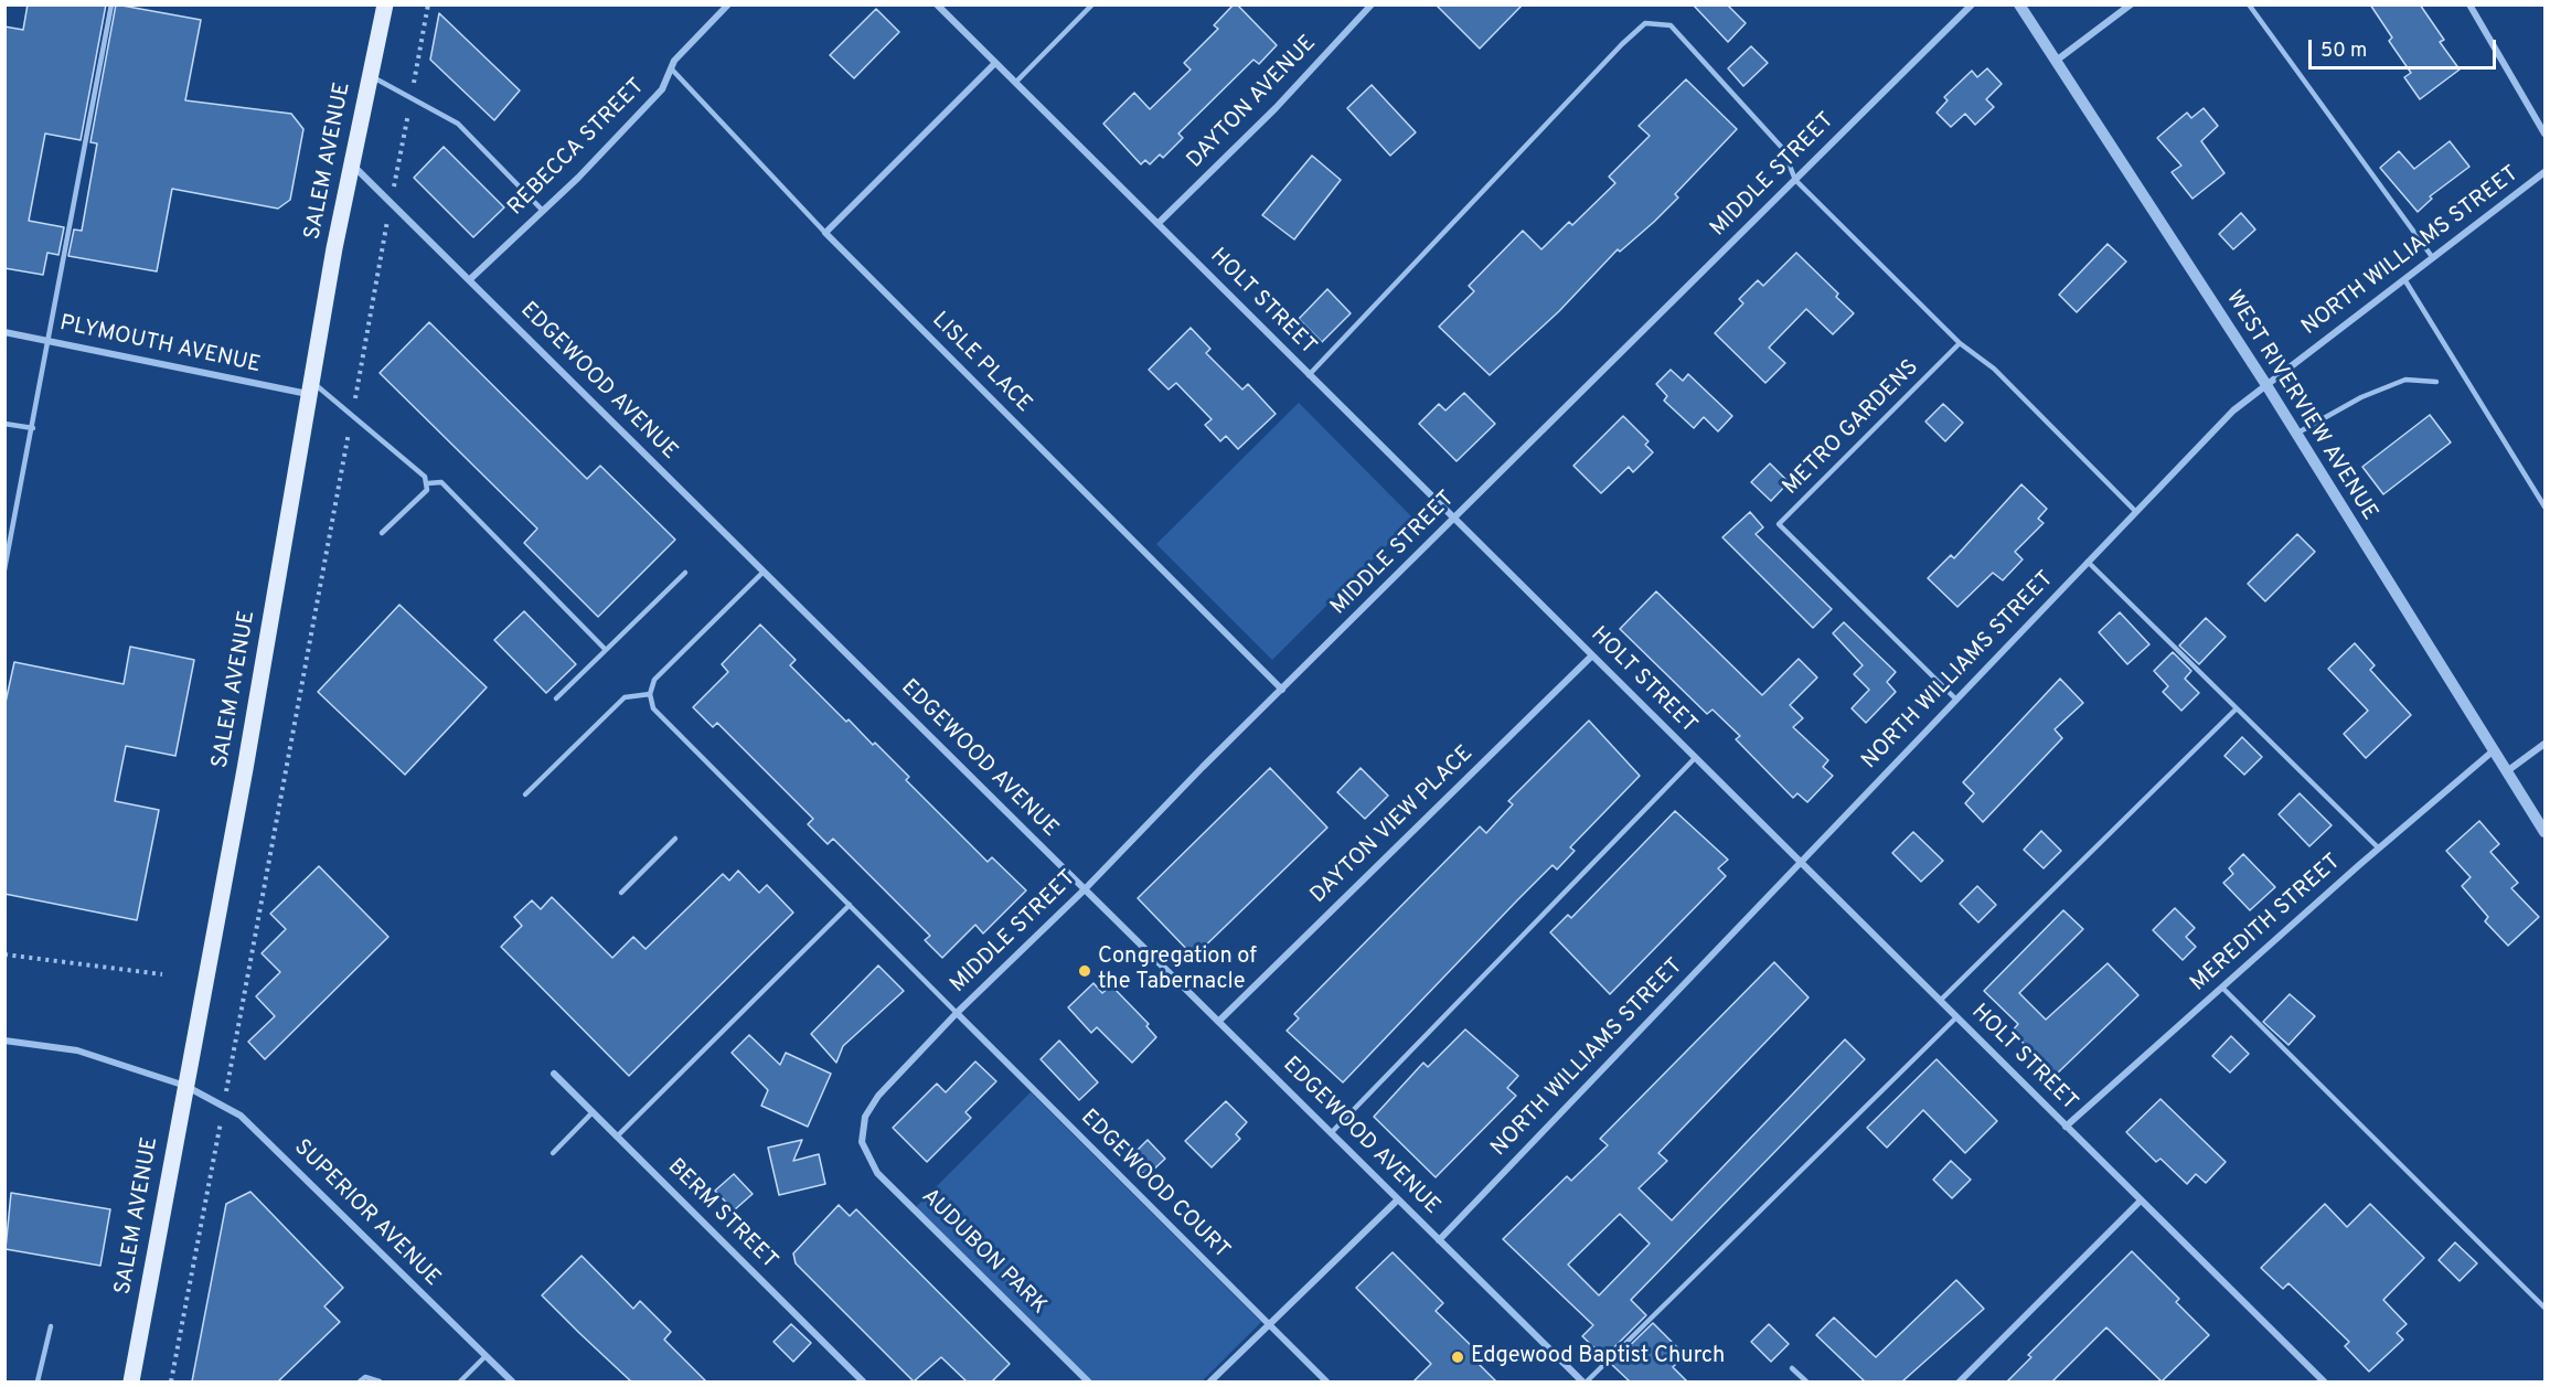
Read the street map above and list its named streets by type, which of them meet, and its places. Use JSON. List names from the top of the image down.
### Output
{
  "streets": {
    "main road": ["SALEM AVENUE"],
    "street": [
      "DAYTON AVENUE",
      "REBECCA STREET",
      "MIDDLE STREET",
      "NORTH WILLIAMS STREET",
      "HOLT STREET",
      "PLYMOUTH AVENUE",
      "LISLE PLACE",
      "EDGEWOOD AVENUE",
      "WEST RIVERVIEW AVENUE",
      "DAYTON VIEW PLACE",
      "MEREDITH STREET",
      "EDGEWOOD COURT",
      "SUPERIOR AVENUE",
      "BERM STREET",
      "AUDUBON PARK"
    ],
    "lane": ["METRO GARDENS"]
  },
  "crossings": [
    ["DAYTON AVENUE", "HOLT STREET"],
    ["REBECCA STREET", "EDGEWOOD AVENUE"],
    ["SALEM AVENUE", "PLYMOUTH AVENUE"],
    ["SALEM AVENUE", "EDGEWOOD AVENUE"],
    ["SALEM AVENUE", "SUPERIOR AVENUE"],
    ["MIDDLE STREET", "HOLT STREET"],
    ["MIDDLE STREET", "LISLE PLACE"],
    ["MIDDLE STREET", "EDGEWOOD AVENUE"],
    ["MIDDLE STREET", "EDGEWOOD COURT"],
    ["MIDDLE STREET", "AUDUBON PARK"],
    ["NORTH WILLIAMS STREET", "HOLT STREET"],
    ["NORTH WILLIAMS STREET", "EDGEWOOD AVENUE"],
    ["NORTH WILLIAMS STREET", "WEST RIVERVIEW AVENUE"],
    ["NORTH WILLIAMS STREET", "METRO GARDENS"],
    ["HOLT STREET", "DAYTON VIEW PLACE"],
    ["HOLT STREET", "MEREDITH STREET"],
    ["EDGEWOOD AVENUE", "DAYTON VIEW PLACE"],
    ["WEST RIVERVIEW AVENUE", "MEREDITH STREET"]
  ],
  "places": ["Congregation of the Tabernacle", "Edgewood Baptist Church"],
  "scale_bar": "50 m"
}
